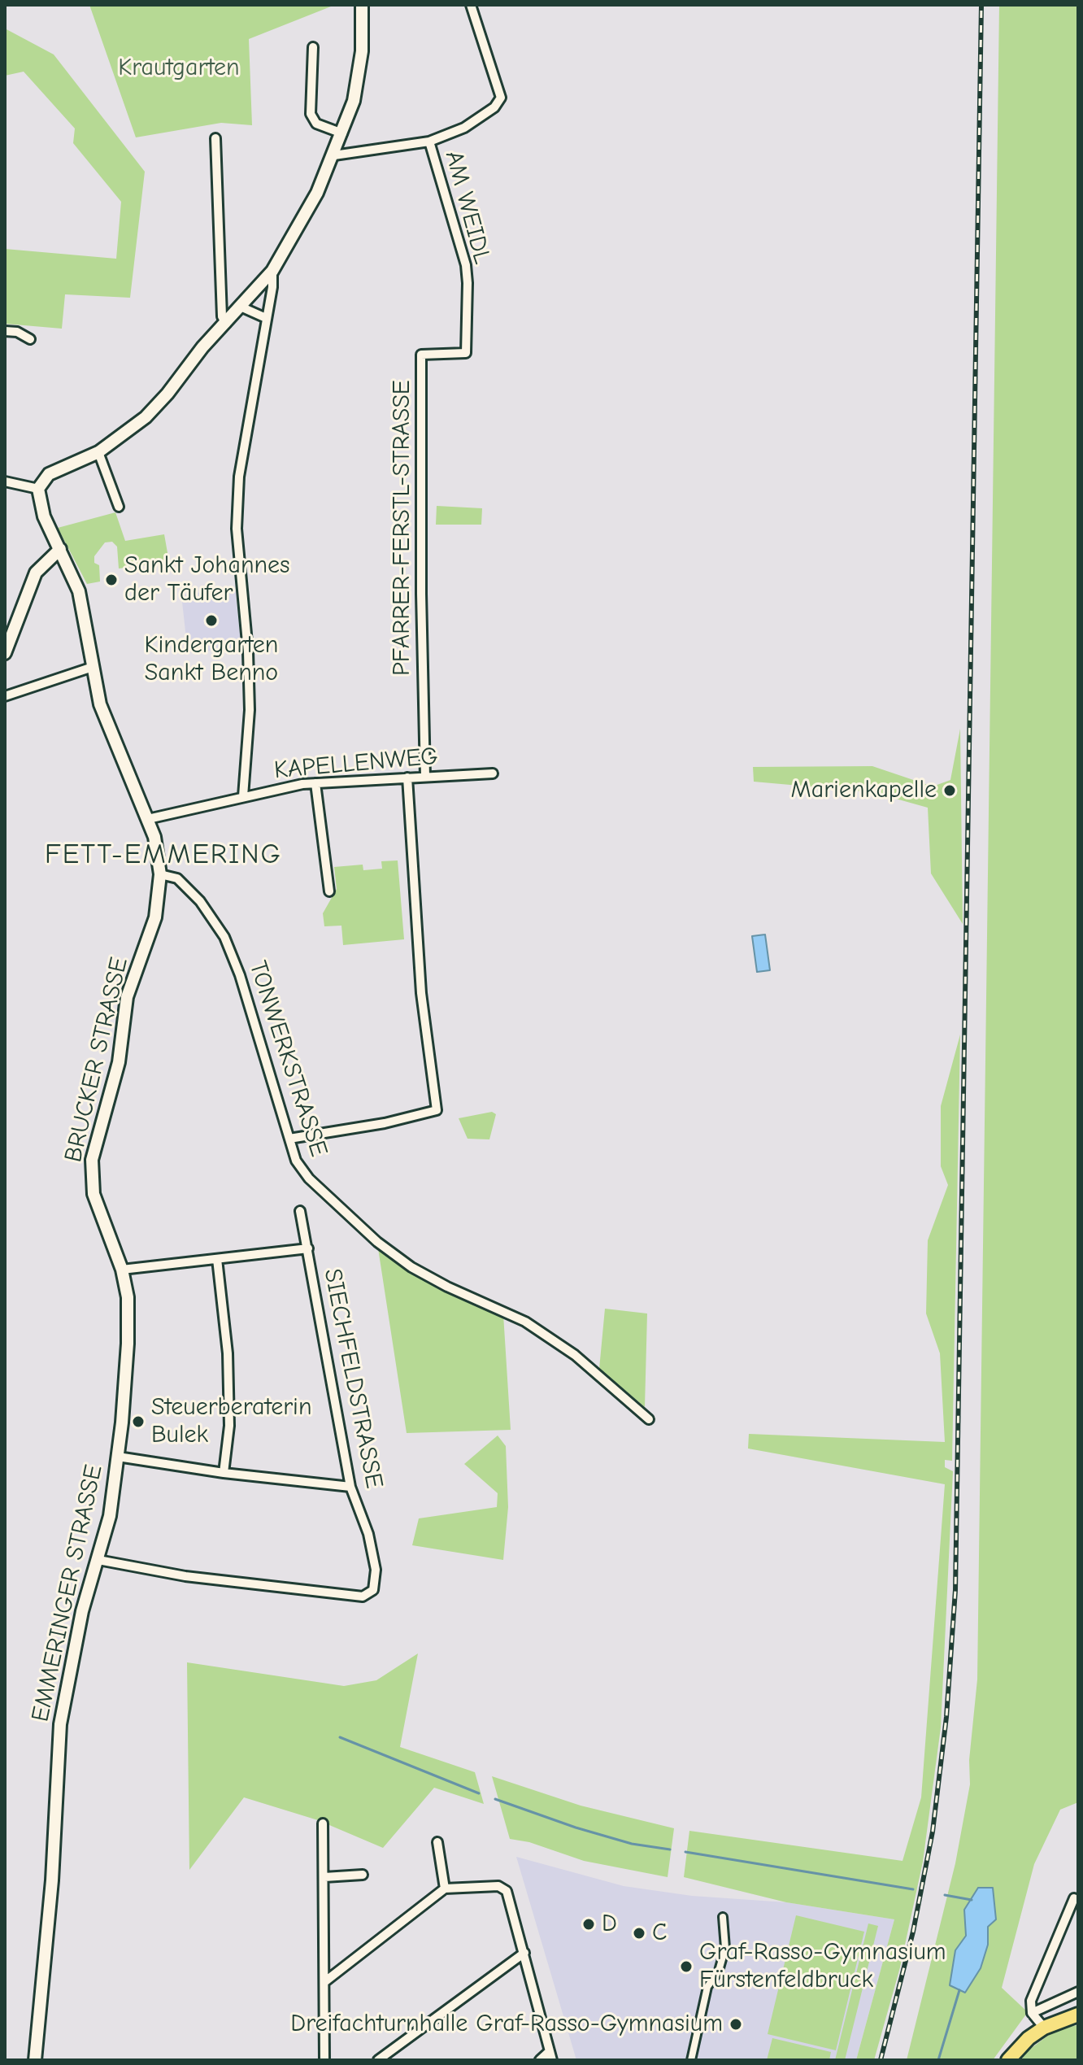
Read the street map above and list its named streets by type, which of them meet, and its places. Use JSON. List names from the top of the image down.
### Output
{
  "streets": {
    "street": [
      "AM WEIDL",
      "PFARRER-FERSTL-STRASSE",
      "KAPELLENWEG",
      "TONWERKSTRASSE",
      "BRUCKER STRASSE",
      "SIECHFELDSTRASSE",
      "EMMERINGER STRASSE"
    ]
  },
  "crossings": [
    ["AM WEIDL", "PFARRER-FERSTL-STRASSE"],
    ["PFARRER-FERSTL-STRASSE", "KAPELLENWEG"],
    ["KAPELLENWEG", "BRUCKER STRASSE"],
    ["TONWERKSTRASSE", "BRUCKER STRASSE"],
    ["BRUCKER STRASSE", "EMMERINGER STRASSE"],
    ["SIECHFELDSTRASSE", "EMMERINGER STRASSE"]
  ],
  "districts": ["FETT-EMMERING"],
  "parks": ["Krautgarten"],
  "places": [
    "Sankt Johannes der Täufer",
    "Kindergarten Sankt Benno",
    "Marienkapelle",
    "Steuerberaterin Bulek",
    "D",
    "C",
    "Graf-Rasso-Gymnasium Fürstenfeldbruck",
    "Dreifachturnhalle Graf-Rasso-Gymnasium"
  ]
}
